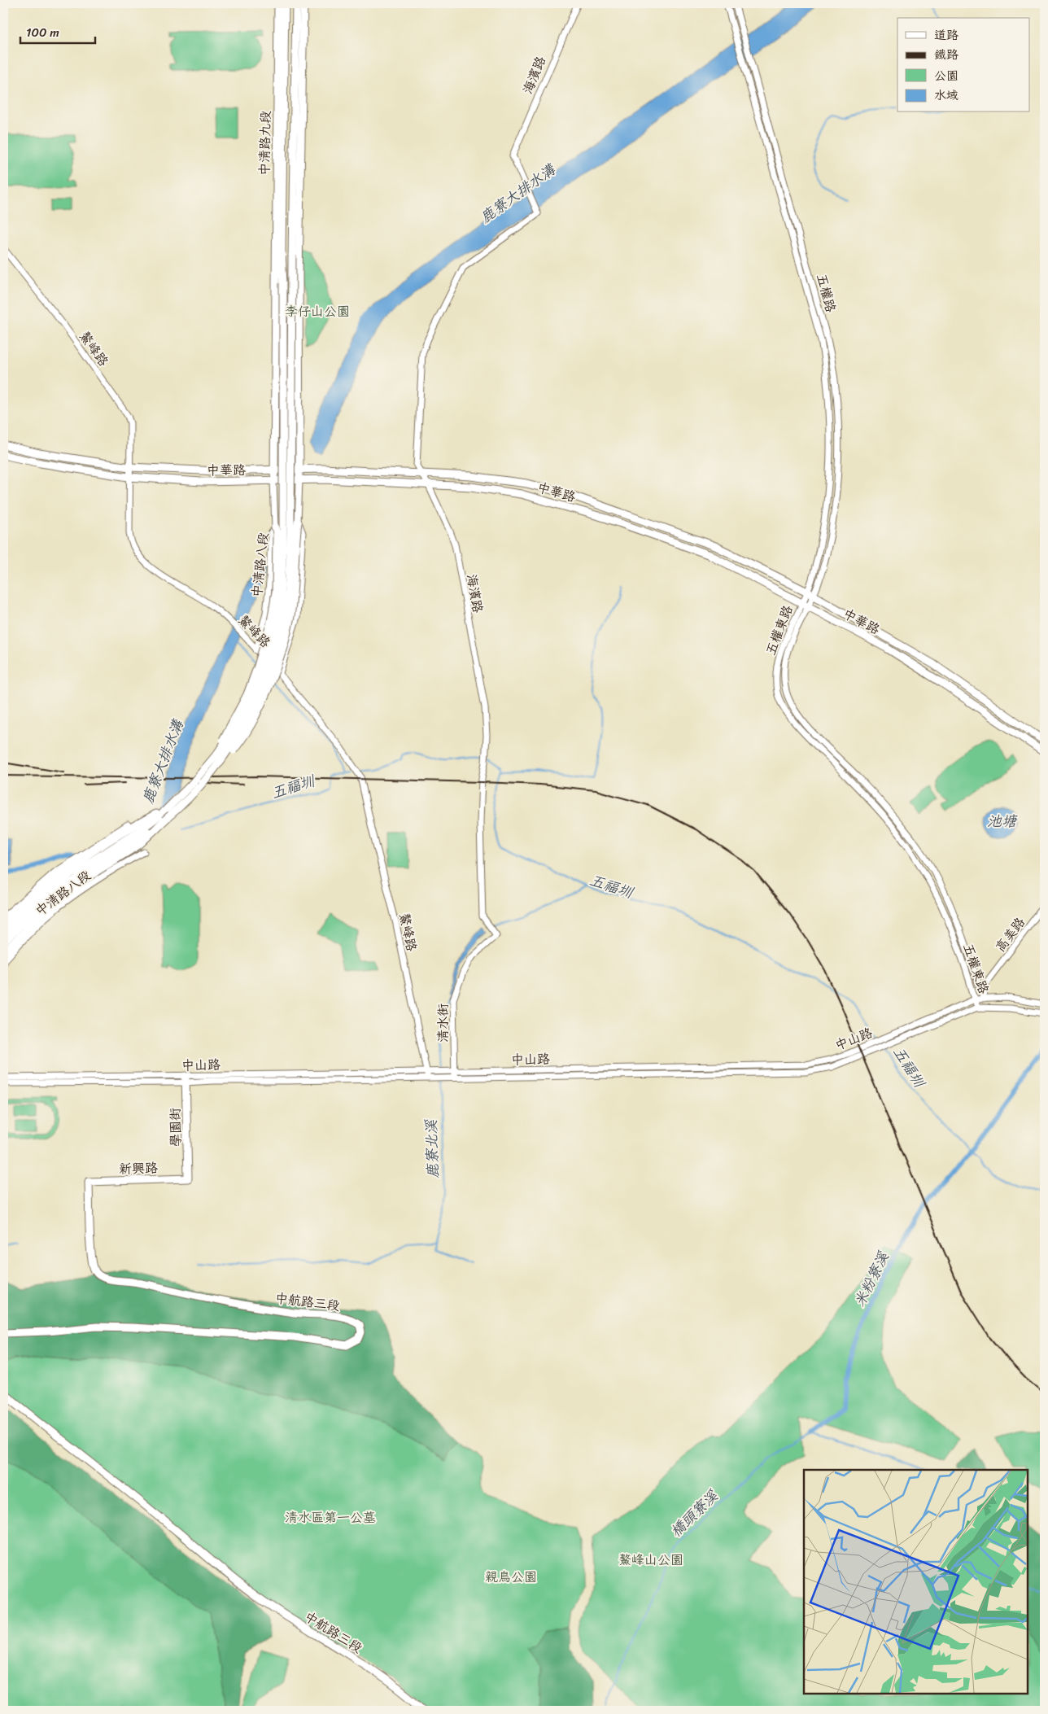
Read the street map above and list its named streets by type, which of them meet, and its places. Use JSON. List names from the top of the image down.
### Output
{
  "streets": {
    "main road": [
      "中清路九段",
      "中華路",
      "學園街",
      "新興路",
      "中航路三段"
    ],
    "street": [
      "海濱路",
      "五權路",
      "鰲峰路",
      "中清路八段",
      "五權東路",
      "高美路",
      "清水街",
      "中山路"
    ]
  },
  "crossings": [
    ["海濱路", "中華路"],
    ["海濱路", "清水街"],
    ["中清路九段", "中華路"],
    ["中清路九段", "中清路八段"],
    ["五權路", "中華路"],
    ["五權路", "五權東路"],
    ["鰲峰路", "中華路"],
    ["鰲峰路", "中清路八段"],
    ["鰲峰路", "中山路"],
    ["中華路", "中清路八段"],
    ["中華路", "五權東路"],
    ["五權東路", "高美路"],
    ["五權東路", "中山路"],
    ["高美路", "中山路"],
    ["清水街", "中山路"],
    ["中山路", "學園街"],
    ["學園街", "新興路"],
    ["新興路", "中航路三段"]
  ],
  "water": [
    "鹿寮大排水溝",
    "五福圳",
    "池塘",
    "鹿寮北溪",
    "米粉寮溪",
    "橋頭寮溪"
  ],
  "parks": [
    "李仔山公園",
    "清水區第一公墓",
    "鰲峰山公園",
    "親鳥公園"
  ],
  "legend": [
    "道路",
    "鐵路",
    "公園",
    "水域"
  ],
  "scale_bar": "100 m"
}
